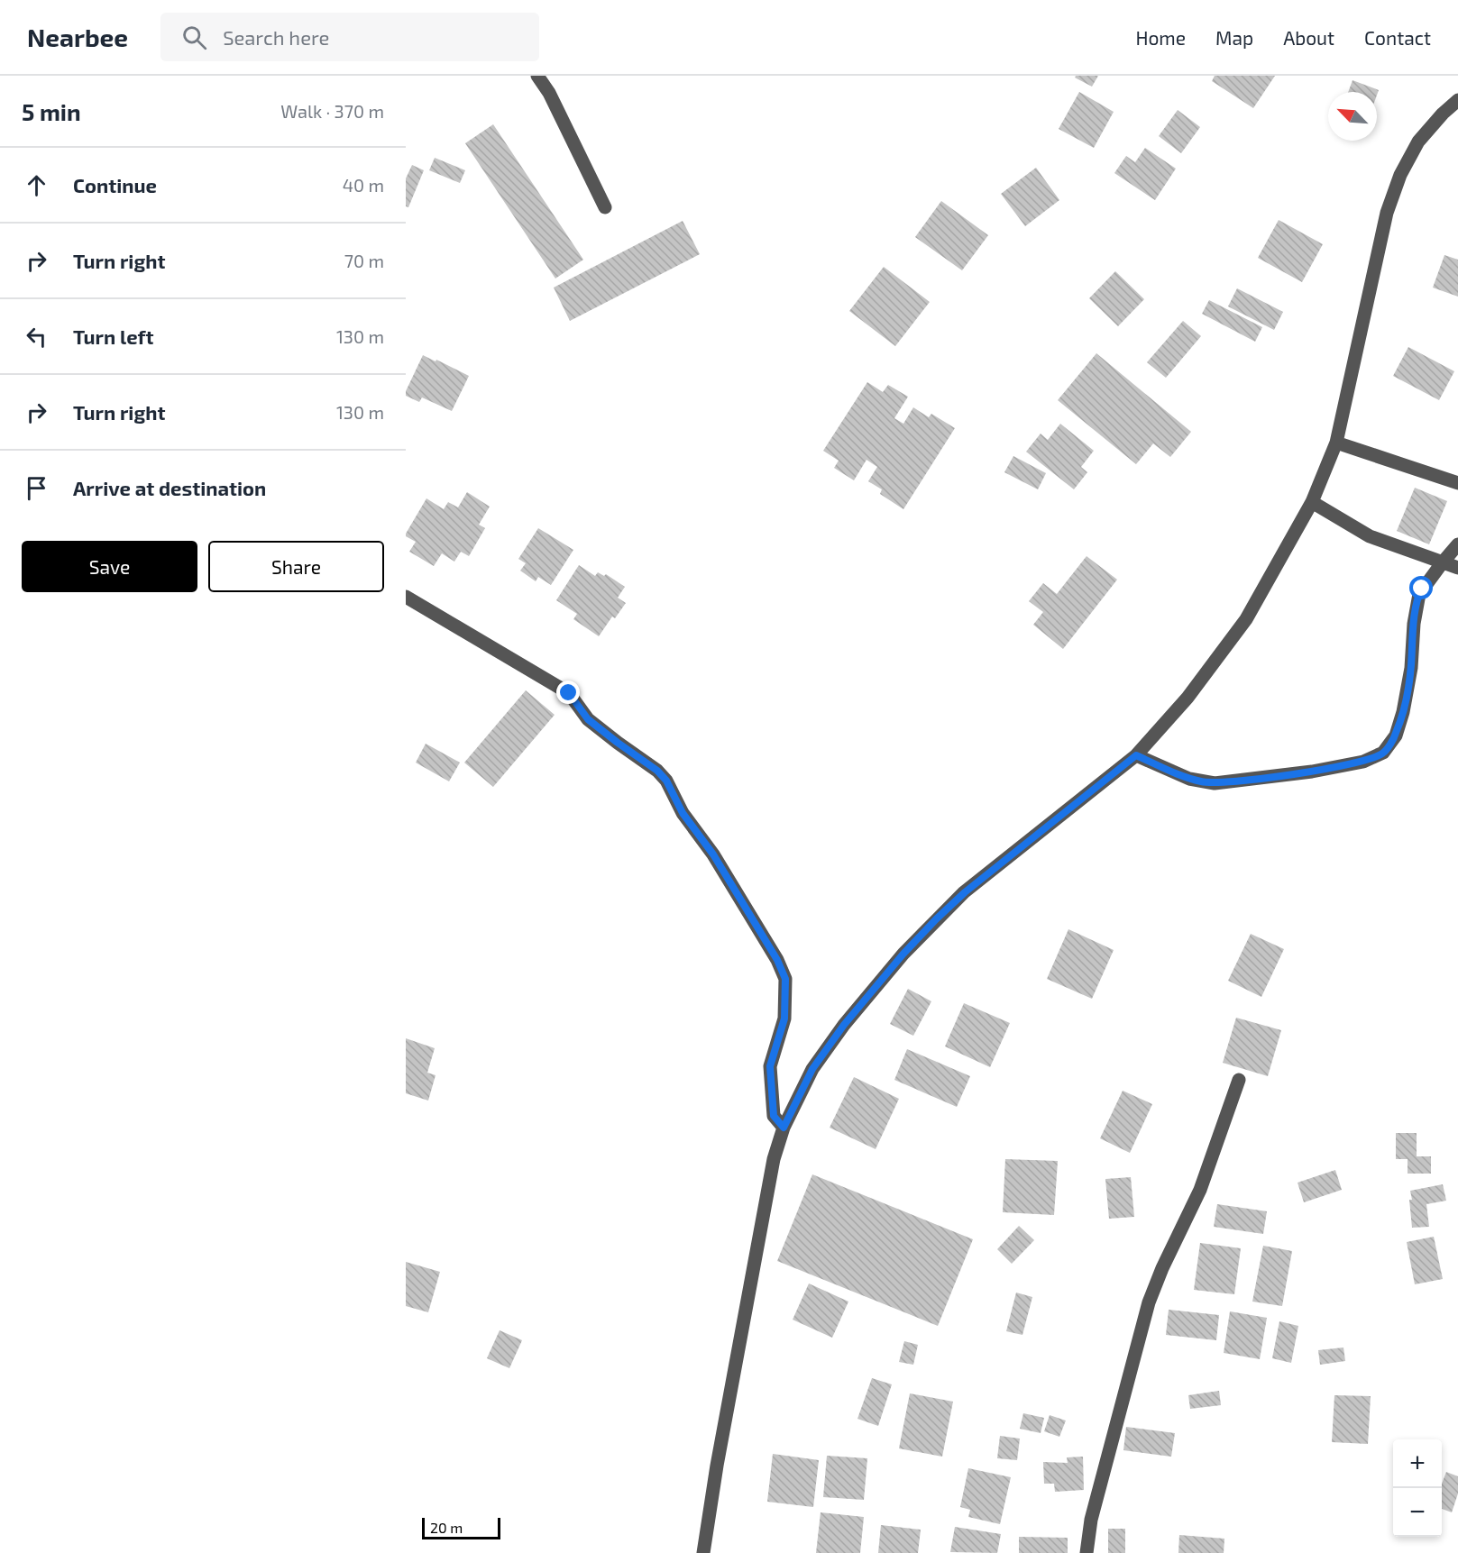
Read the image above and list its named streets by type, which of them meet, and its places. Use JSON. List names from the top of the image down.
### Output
{
  "scale_bar": "20 m",
  "north": "top left",
  "page": {
    "header": "Nearbee",
    "search": "Search here",
    "nav": [
      "Home",
      "Map",
      "About",
      "Contact"
    ],
    "heading": ["5 min", "Walk · 370 m"],
    "list": [
      ["Continue", "40 m"],
      ["Turn right", "70 m"],
      ["Turn left", "130 m"],
      ["Turn right", "130 m"],
      "Arrive at destination"
    ],
    "buttons": ["Save", "Share"],
    "map_buttons": ["+", "−"],
    "scale": "20 m"
  }
}
